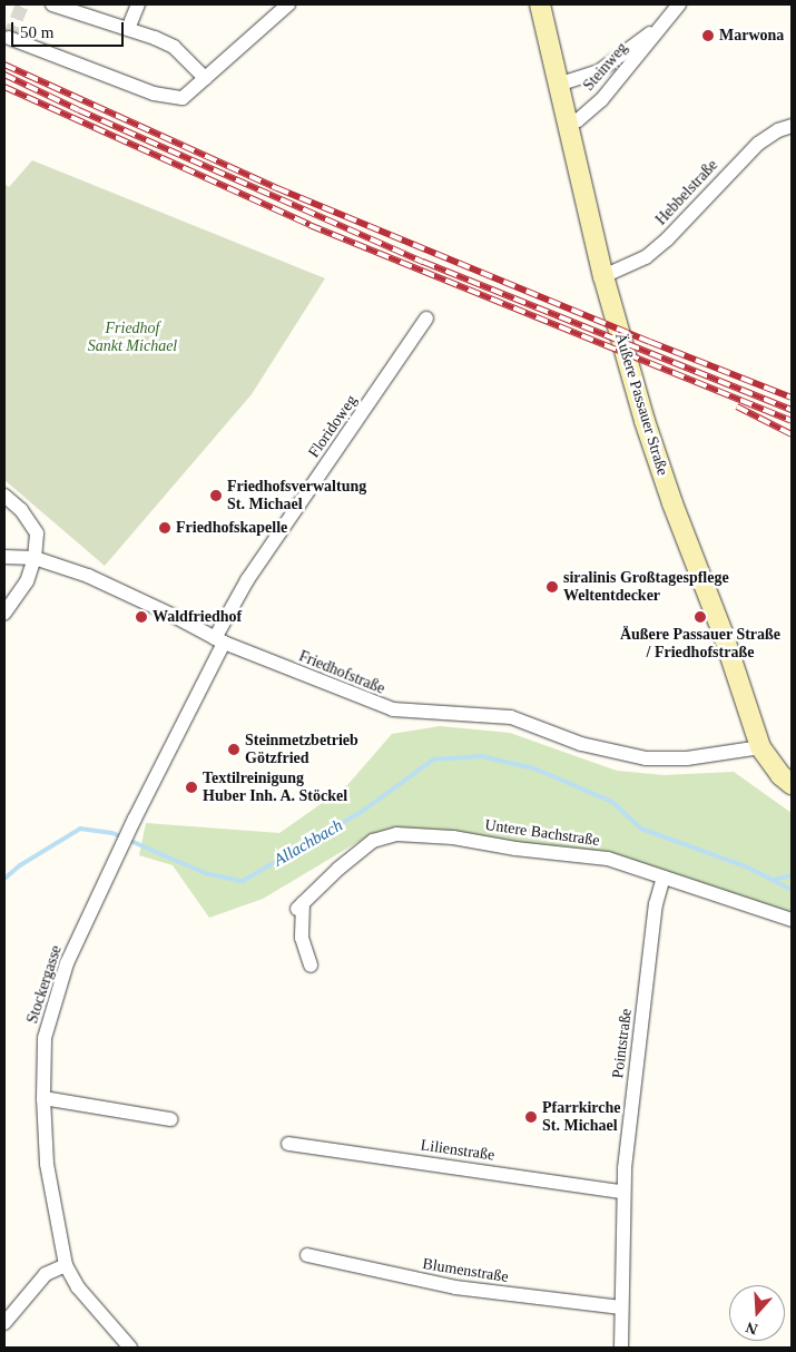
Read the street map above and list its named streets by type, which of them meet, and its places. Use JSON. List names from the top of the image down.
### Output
{
  "streets": {
    "main road": ["Äußere Passauer Straße"],
    "street": [
      "Steinweg",
      "Hebbelstraße",
      "Floridoweg",
      "Friedhofstraße",
      "Untere Bachstraße",
      "Stockergasse",
      "Pointstraße",
      "Lilienstraße",
      "Blumenstraße"
    ]
  },
  "crossings": [
    ["Steinweg", "Äußere Passauer Straße"],
    ["Hebbelstraße", "Äußere Passauer Straße"],
    ["Äußere Passauer Straße", "Friedhofstraße"],
    ["Floridoweg", "Friedhofstraße"],
    ["Floridoweg", "Stockergasse"],
    ["Friedhofstraße", "Stockergasse"],
    ["Untere Bachstraße", "Pointstraße"],
    ["Pointstraße", "Lilienstraße"],
    ["Pointstraße", "Blumenstraße"]
  ],
  "water": ["Allachbach"],
  "parks": ["Friedhof Sankt Michael"],
  "places": [
    "Marwona",
    "Friedhofsverwaltung St. Michael",
    "Friedhofskapelle",
    "siralinis Großtagespflege Weltentdecker",
    "Waldfriedhof",
    "Äußere Passauer Straße / Friedhofstraße",
    "Steinmetzbetrieb Götzfried",
    "Textilreinigung Huber Inh. A. Stöckel",
    "Pfarrkirche St. Michael"
  ],
  "scale_bar": "50 m",
  "north": "bottom"
}
